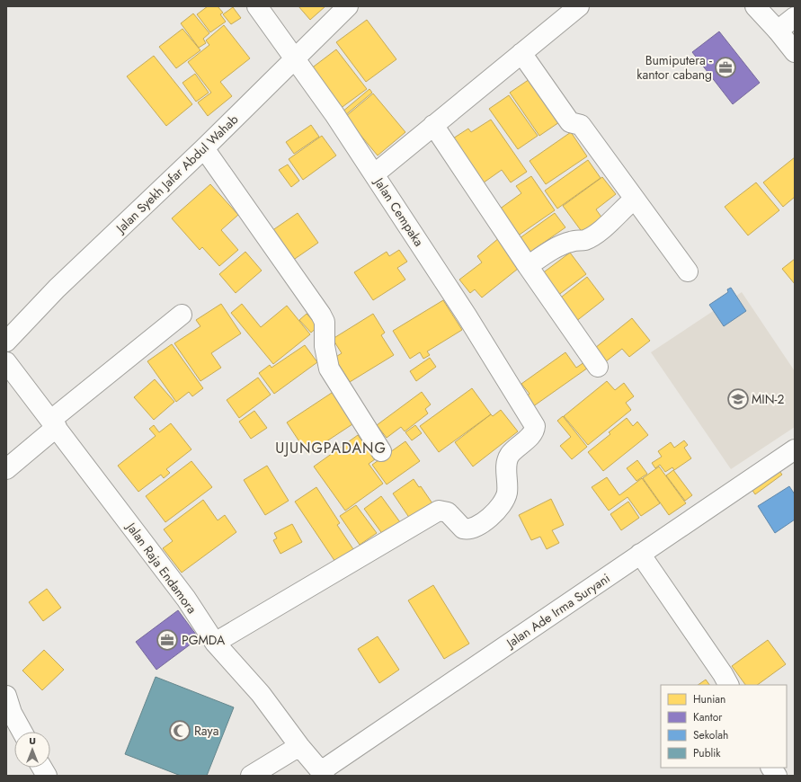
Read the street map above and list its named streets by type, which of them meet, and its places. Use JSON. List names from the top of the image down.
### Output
{
  "streets": {
    "street": [
      "Jalan Syekh Jafar Abdul Wahab",
      "Jalan Cempaka",
      "Jalan Raja Endamora",
      "Jalan Ade Irma Suryani"
    ]
  },
  "crossings": [
    ["Jalan Syekh Jafar Abdul Wahab", "Jalan Cempaka"],
    ["Jalan Cempaka", "Jalan Raja Endamora"],
    ["Jalan Raja Endamora", "Jalan Ade Irma Suryani"]
  ],
  "districts": ["UJUNGPADANG"],
  "places": {
    "office": ["Bumiputera - kantor cabang", "PGMDA"],
    "school or university": ["MIN-2"],
    "mosque": ["Raya"]
  },
  "legend": [
    "Hunian",
    "Kantor",
    "Sekolah",
    "Publik"
  ],
  "north": "top"
}
